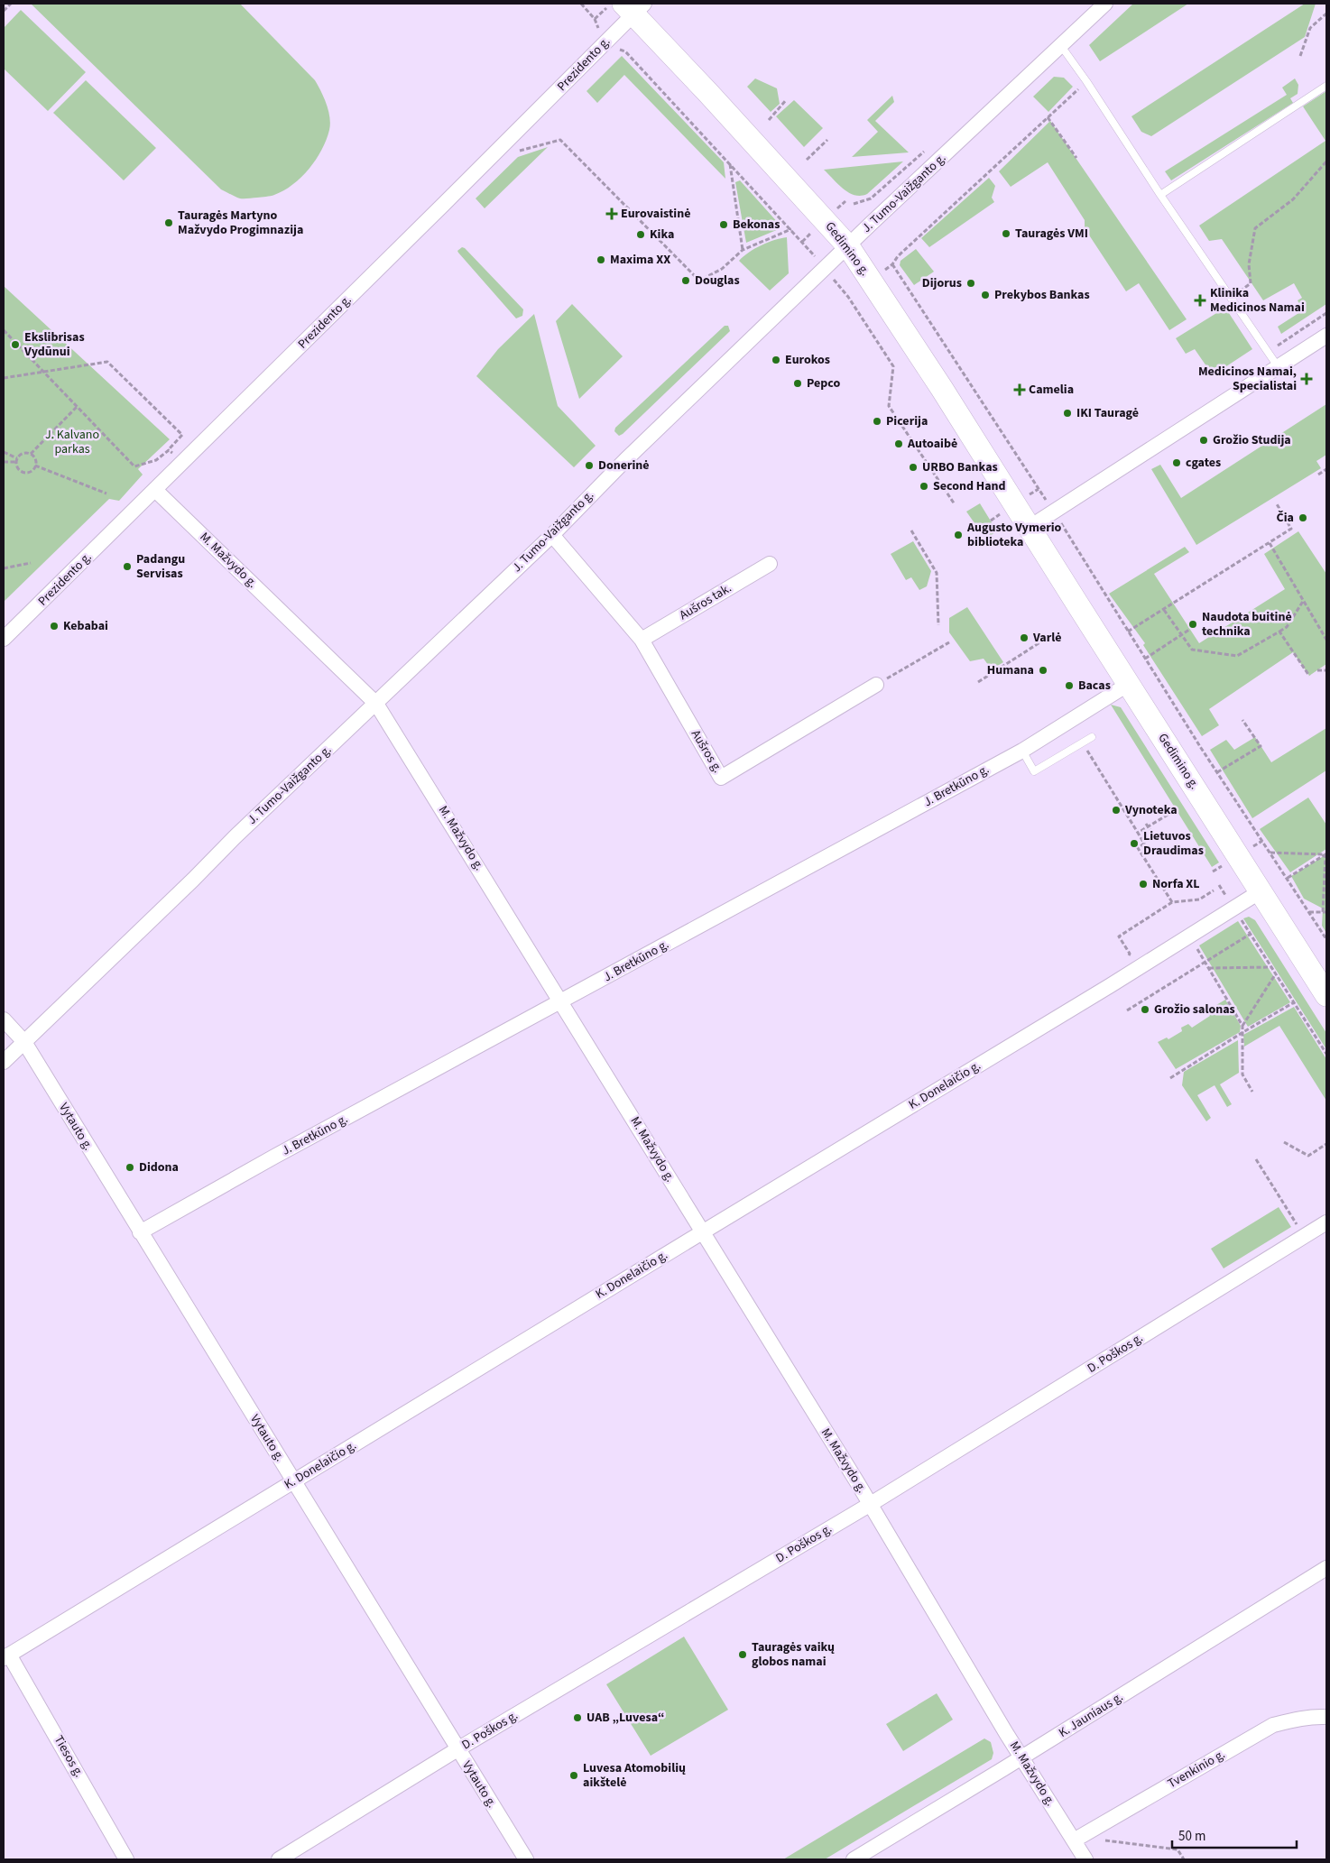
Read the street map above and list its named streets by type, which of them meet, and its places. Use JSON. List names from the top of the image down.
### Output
{
  "streets": {
    "main road": ["Gedimino g."],
    "street": [
      "Prezidento g.",
      "J. Tumo-Vaižganto g.",
      "M. Mažvydo g.",
      "Aušros tak.",
      "Aušros g.",
      "J. Bretkūno g.",
      "K. Donelaičio g.",
      "Vytauto g.",
      "D. Poškos g.",
      "K. Jauniaus g.",
      "Tiesos g.",
      "Tvenkinio g."
    ]
  },
  "crossings": [
    ["Prezidento g.", "Gedimino g."],
    ["Prezidento g.", "M. Mažvydo g."],
    ["J. Tumo-Vaižganto g.", "Gedimino g."],
    ["J. Tumo-Vaižganto g.", "M. Mažvydo g."],
    ["J. Tumo-Vaižganto g.", "Aušros g."],
    ["J. Tumo-Vaižganto g.", "Vytauto g."],
    ["Gedimino g.", "J. Bretkūno g."],
    ["Gedimino g.", "K. Donelaičio g."],
    ["M. Mažvydo g.", "J. Bretkūno g."],
    ["M. Mažvydo g.", "K. Donelaičio g."],
    ["M. Mažvydo g.", "D. Poškos g."],
    ["M. Mažvydo g.", "K. Jauniaus g."],
    ["M. Mažvydo g.", "Tvenkinio g."],
    ["Aušros tak.", "Aušros g."],
    ["J. Bretkūno g.", "Vytauto g."],
    ["K. Donelaičio g.", "Vytauto g."],
    ["K. Donelaičio g.", "Tiesos g."],
    ["Vytauto g.", "D. Poškos g."]
  ],
  "parks": ["J. Kalvano parkas"],
  "places": {
    "health": [
      "Eurovaistinė",
      "Klinika Medicinos Namai",
      "Medicinos Namai, Specialistai",
      "Camelia"
    ],
    "other": [
      "Tauragės Martyno Mažvydo Progimnazija",
      "Bekonas",
      "Tauragės VMI",
      "Kika",
      "Maxima XX",
      "Douglas",
      "Dijorus",
      "Prekybos Bankas",
      "Ekslibrisas Vydūnui",
      "Eurokos",
      "Pepco",
      "IKI Tauragė",
      "Picerija",
      "Grožio Studija",
      "Autoaibė",
      "cgates",
      "Donerinė",
      "URBO Bankas",
      "Second Hand",
      "Čia",
      "Augusto Vymerio biblioteka",
      "Padangu Servisas",
      "Naudota buitinė technika",
      "Kebabai",
      "Varlė",
      "Humana",
      "Bacas",
      "Vynoteka",
      "Lietuvos Draudimas",
      "Norfa XL",
      "Grožio salonas",
      "Didona",
      "Tauragės vaikų globos namai",
      "UAB „Luvesa“",
      "Luvesa Atomobilių aikštelė"
    ]
  },
  "scale_bar": "50 m"
}
